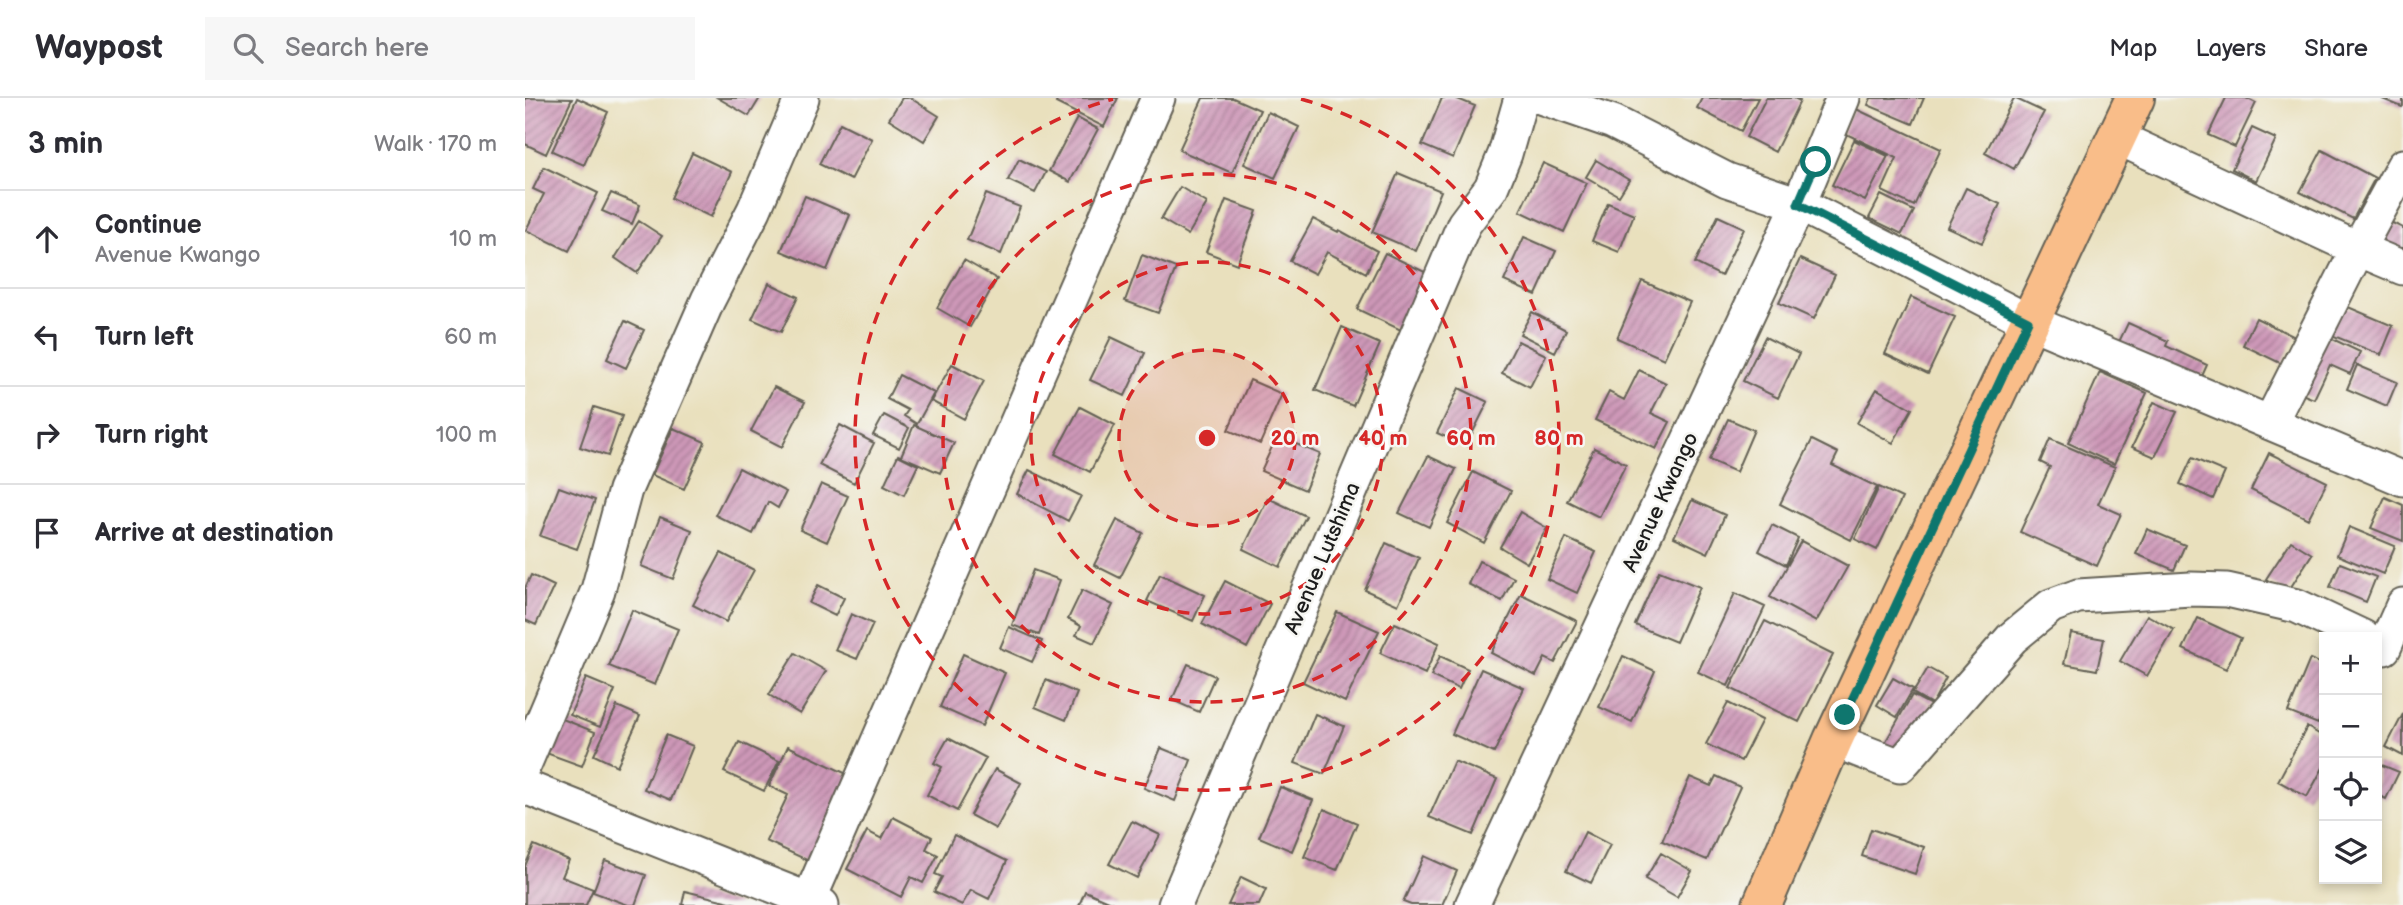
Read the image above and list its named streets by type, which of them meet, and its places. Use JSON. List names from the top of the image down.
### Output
{
  "streets": {
    "street": ["Avenue Kwango", "Avenue Lutshima"]
  },
  "page": {
    "header": "Waypost",
    "search": "Search here",
    "nav": ["Map", "Layers", "Share"],
    "heading": ["3 min", "Walk · 170 m"],
    "list": [
      ["Continue", "Avenue Kwango", "10 m"],
      ["Turn left", "60 m"],
      ["Turn right", "100 m"],
      "Arrive at destination"
    ],
    "map_buttons": ["+", "−"]
  },
  "rings": [
    "20 m",
    "40 m",
    "60 m",
    "80 m"
  ]
}
